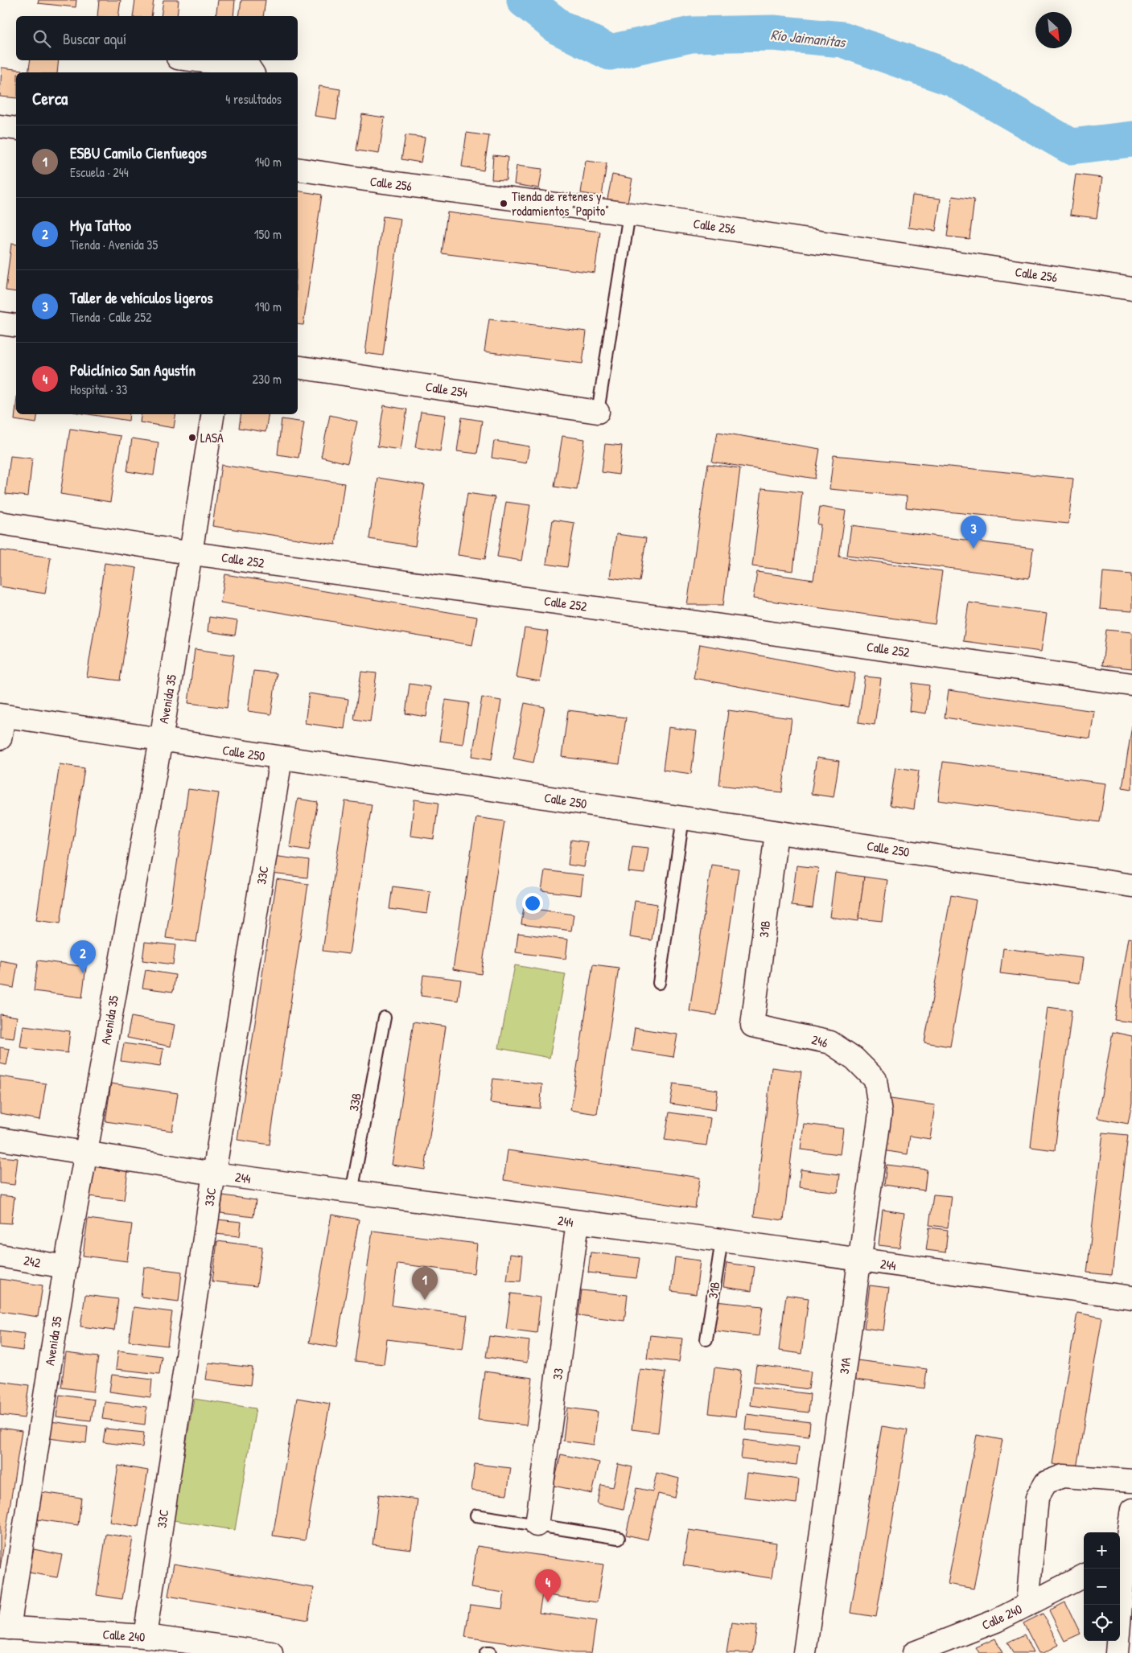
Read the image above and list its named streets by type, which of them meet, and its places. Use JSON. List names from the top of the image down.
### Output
{
  "streets": {
    "street": [
      "Calle 256",
      "Calle 254",
      "Calle 252",
      "Avenida 35",
      "Calle 250",
      "33C",
      "31B",
      "246",
      "244",
      "242",
      "31A",
      "33",
      "Calle 240"
    ],
    "lane": ["33B"]
  },
  "crossings": [
    ["Calle 252", "Avenida 35"],
    ["Avenida 35", "Calle 250"],
    ["Avenida 35", "244"],
    ["Avenida 35", "242"],
    ["Avenida 35", "Calle 240"],
    ["Calle 250", "33C"],
    ["Calle 250", "31B"],
    ["33C", "244"],
    ["33C", "Calle 240"],
    ["31B", "246"],
    ["31B", "244"],
    ["246", "31A"],
    ["33B", "244"],
    ["244", "31A"],
    ["244", "33"]
  ],
  "water": ["Río Jaimanitas"],
  "places": ["Tienda de retenes y rodamientos \"Papito\"", "LASA"],
  "north": "bottom right",
  "page": {
    "search": "Buscar aquí",
    "heading": ["Cerca", "4 resultados"],
    "list": [
      {
        "mark": "1",
        "name": "ESBU Camilo Cienfuegos",
        "note": "Escuela · 244",
        "value": "140 m"
      },
      {
        "mark": "2",
        "name": "Mya Tattoo",
        "note": "Tienda · Avenida 35",
        "value": "150 m"
      },
      {
        "mark": "3",
        "name": "Taller de vehículos ligeros",
        "note": "Tienda · Calle 252",
        "value": "190 m"
      },
      {
        "mark": "4",
        "name": "Policlínico San Agustín",
        "note": "Hospital · 33",
        "value": "230 m"
      }
    ],
    "pins": [
      "3",
      "2",
      "1",
      "4"
    ],
    "map_buttons": ["+", "−"]
  }
}
